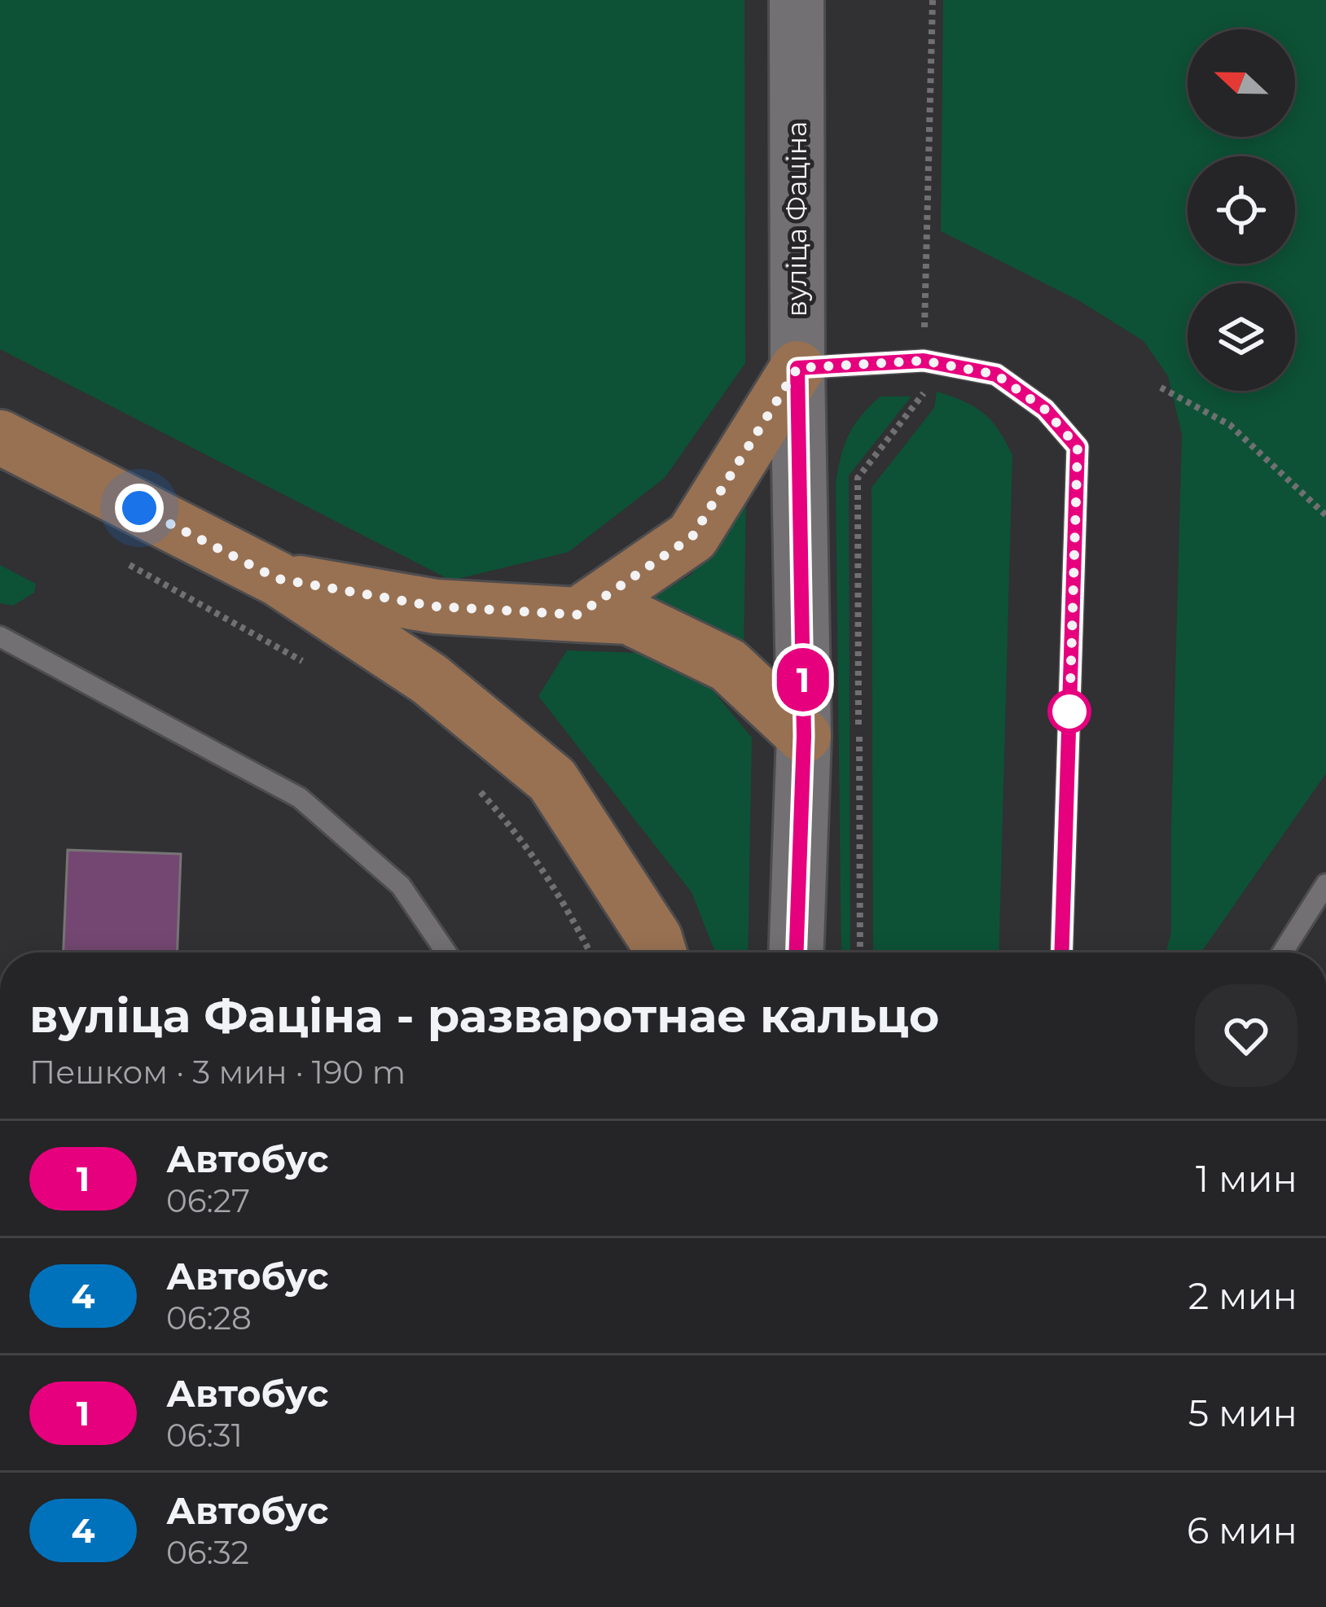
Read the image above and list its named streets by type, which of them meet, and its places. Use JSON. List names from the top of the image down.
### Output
{
  "streets": {
    "main road": ["вуліца Фаціна"]
  },
  "lines": ["bus line 1"],
  "north": "left",
  "page": {
    "on_map": "1",
    "heading": ["вуліца Фаціна - разваротнае кальцо", "Пешком · 3 мин · 190 m"],
    "list": [
      {
        "mark": "1",
        "name": "Автобус",
        "note": "06:27",
        "value": "1 мин"
      },
      {
        "mark": "4",
        "name": "Автобус",
        "note": "06:28",
        "value": "2 мин"
      },
      {
        "mark": "1",
        "name": "Автобус",
        "note": "06:31",
        "value": "5 мин"
      },
      {
        "mark": "4",
        "name": "Автобус",
        "note": "06:32",
        "value": "6 мин"
      }
    ]
  }
}
